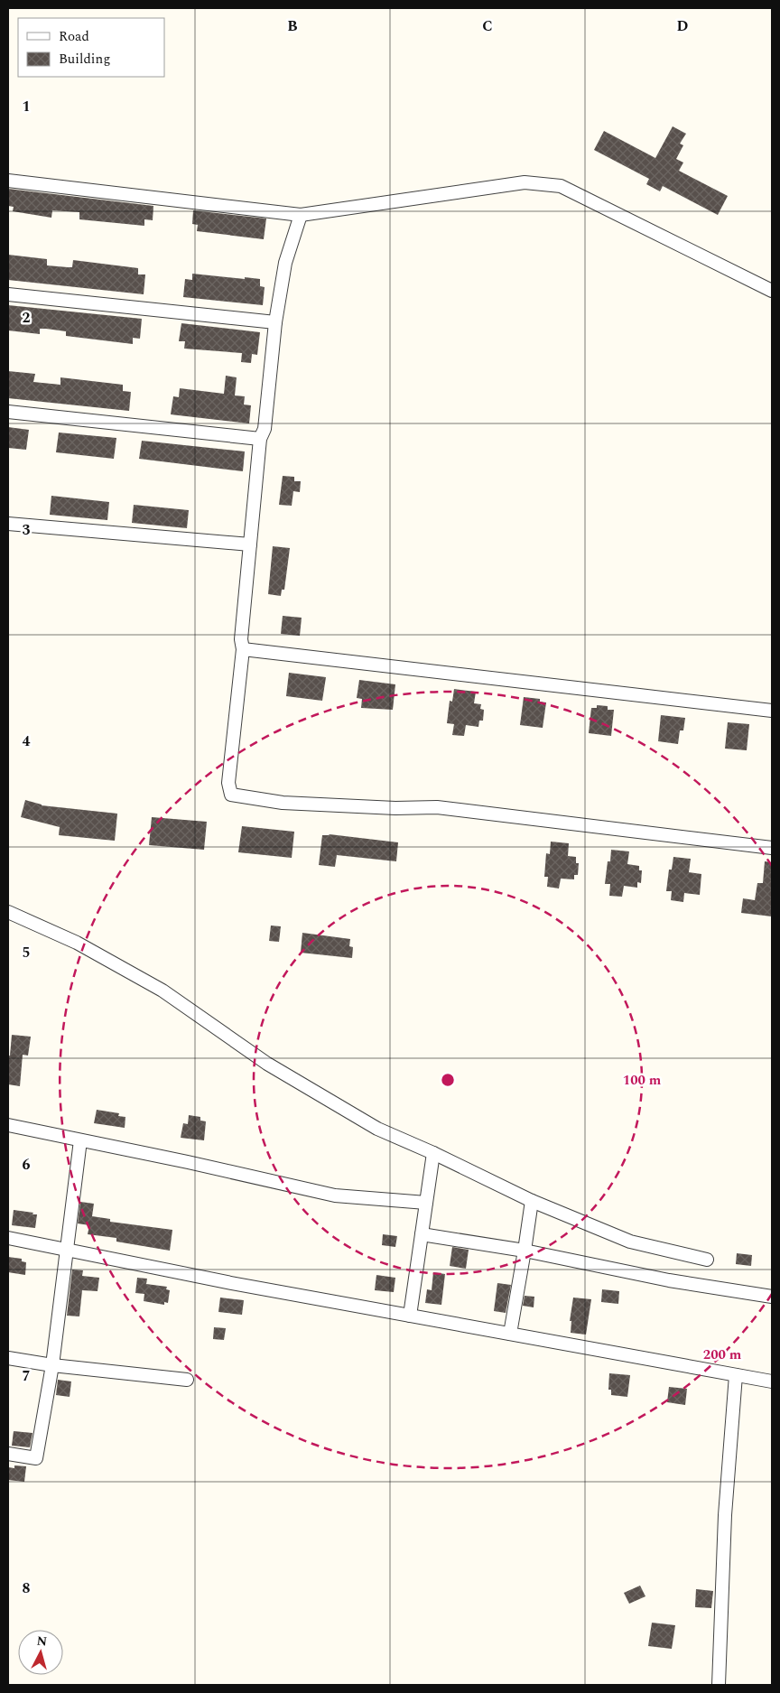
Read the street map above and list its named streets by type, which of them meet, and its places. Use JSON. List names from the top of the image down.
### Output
{
  "legend": ["Road", "Building"],
  "north": "top",
  "grid": {
    "columns": ["B", "C", "D"],
    "rows": [
      "1",
      "2",
      "3",
      "4",
      "5",
      "6",
      "7",
      "8"
    ]
  },
  "rings": ["100 m", "200 m"]
}
